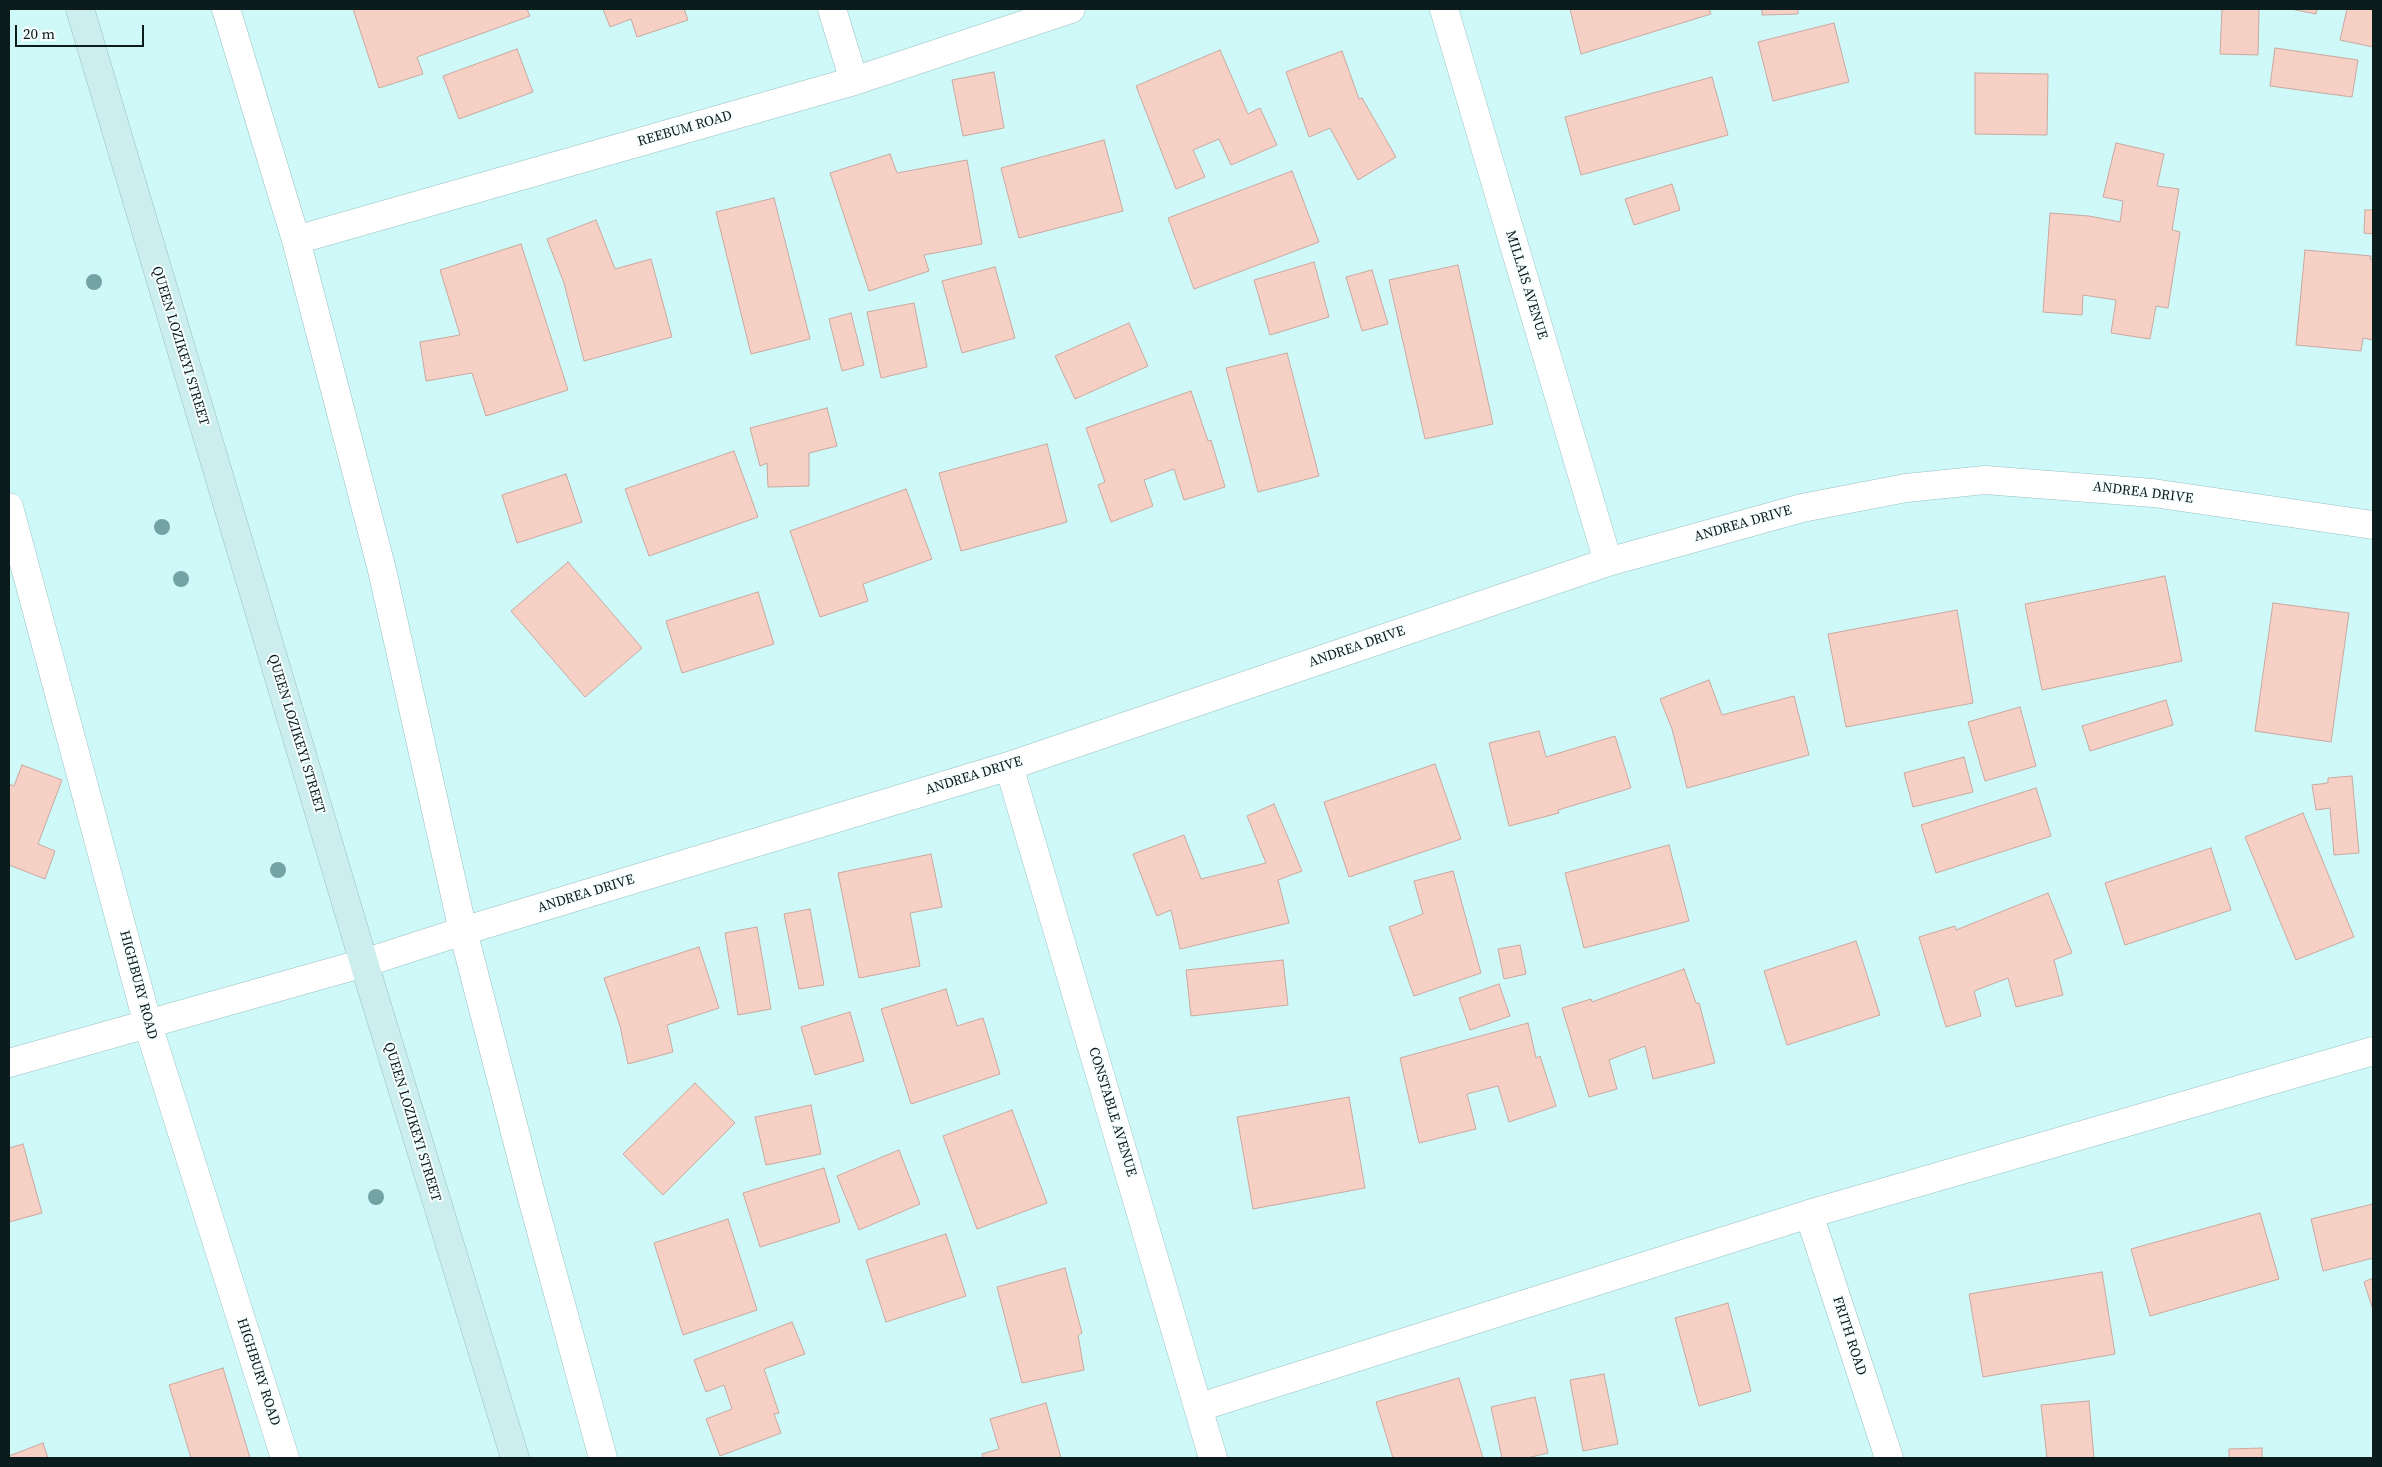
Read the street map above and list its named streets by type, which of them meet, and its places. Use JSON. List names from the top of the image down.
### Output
{
  "streets": {
    "main road": ["QUEEN LOZIKEYI STREET"],
    "street": [
      "REEBUM ROAD",
      "MILLAIS AVENUE",
      "ANDREA DRIVE",
      "HIGHBURY ROAD",
      "CONSTABLE AVENUE",
      "FRITH ROAD"
    ]
  },
  "crossings": [
    ["MILLAIS AVENUE", "ANDREA DRIVE"],
    ["QUEEN LOZIKEYI STREET", "ANDREA DRIVE"],
    ["ANDREA DRIVE", "HIGHBURY ROAD"],
    ["ANDREA DRIVE", "CONSTABLE AVENUE"]
  ],
  "scale_bar": "20 m"
}
